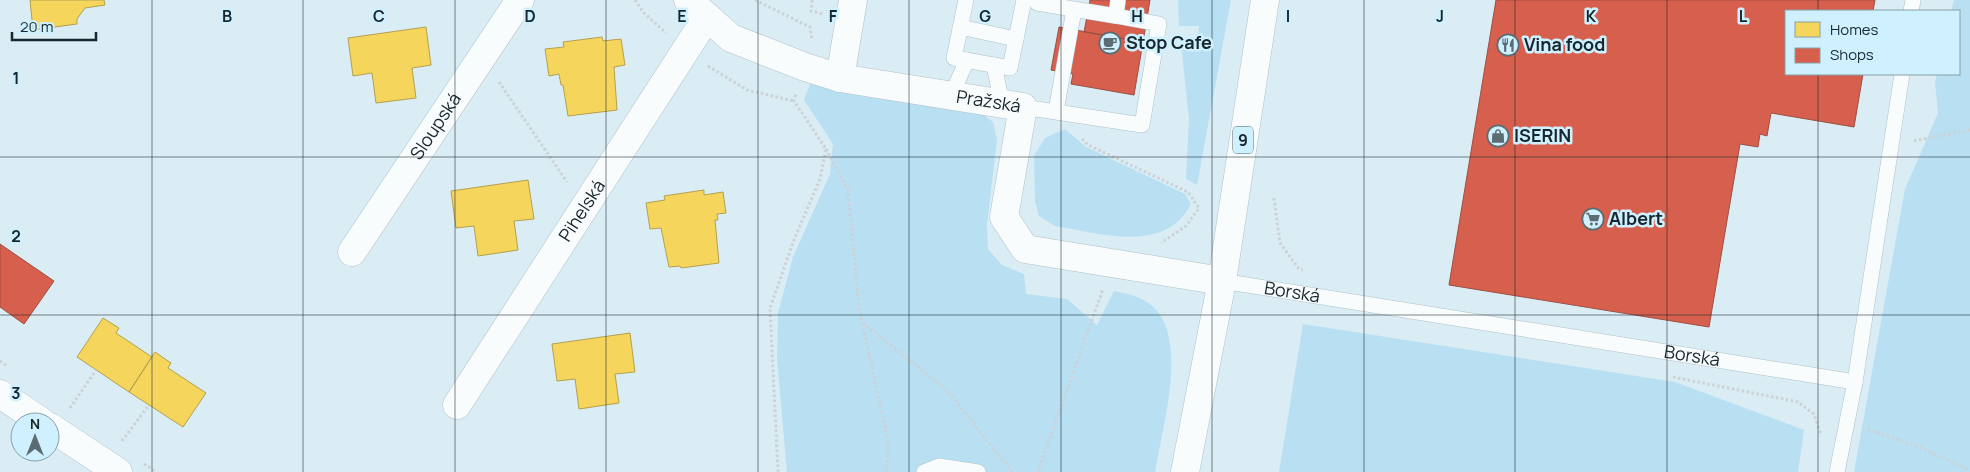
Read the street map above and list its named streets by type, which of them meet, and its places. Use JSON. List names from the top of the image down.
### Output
{
  "streets": {
    "street": [
      "Pražská",
      "Sloupská",
      "9",
      "Pihelská"
    ],
    "lane": ["Borská"]
  },
  "crossings": [
    ["Pražská", "9"],
    ["Pražská", "Pihelská"],
    ["Pražská", "Borská"],
    ["9", "Borská"]
  ],
  "places": {
    "cafe": ["Stop Cafe"],
    "restaurant": ["Vina food"],
    "shop": ["ISERIN"],
    "supermarket": ["Albert"]
  },
  "legend": ["Homes", "Shops"],
  "scale_bar": "20 m",
  "north": "top",
  "grid": {
    "columns": [
      "B",
      "C",
      "D",
      "E",
      "F",
      "G",
      "H",
      "I",
      "J",
      "K",
      "L"
    ],
    "rows": ["1", "2", "3"]
  }
}
